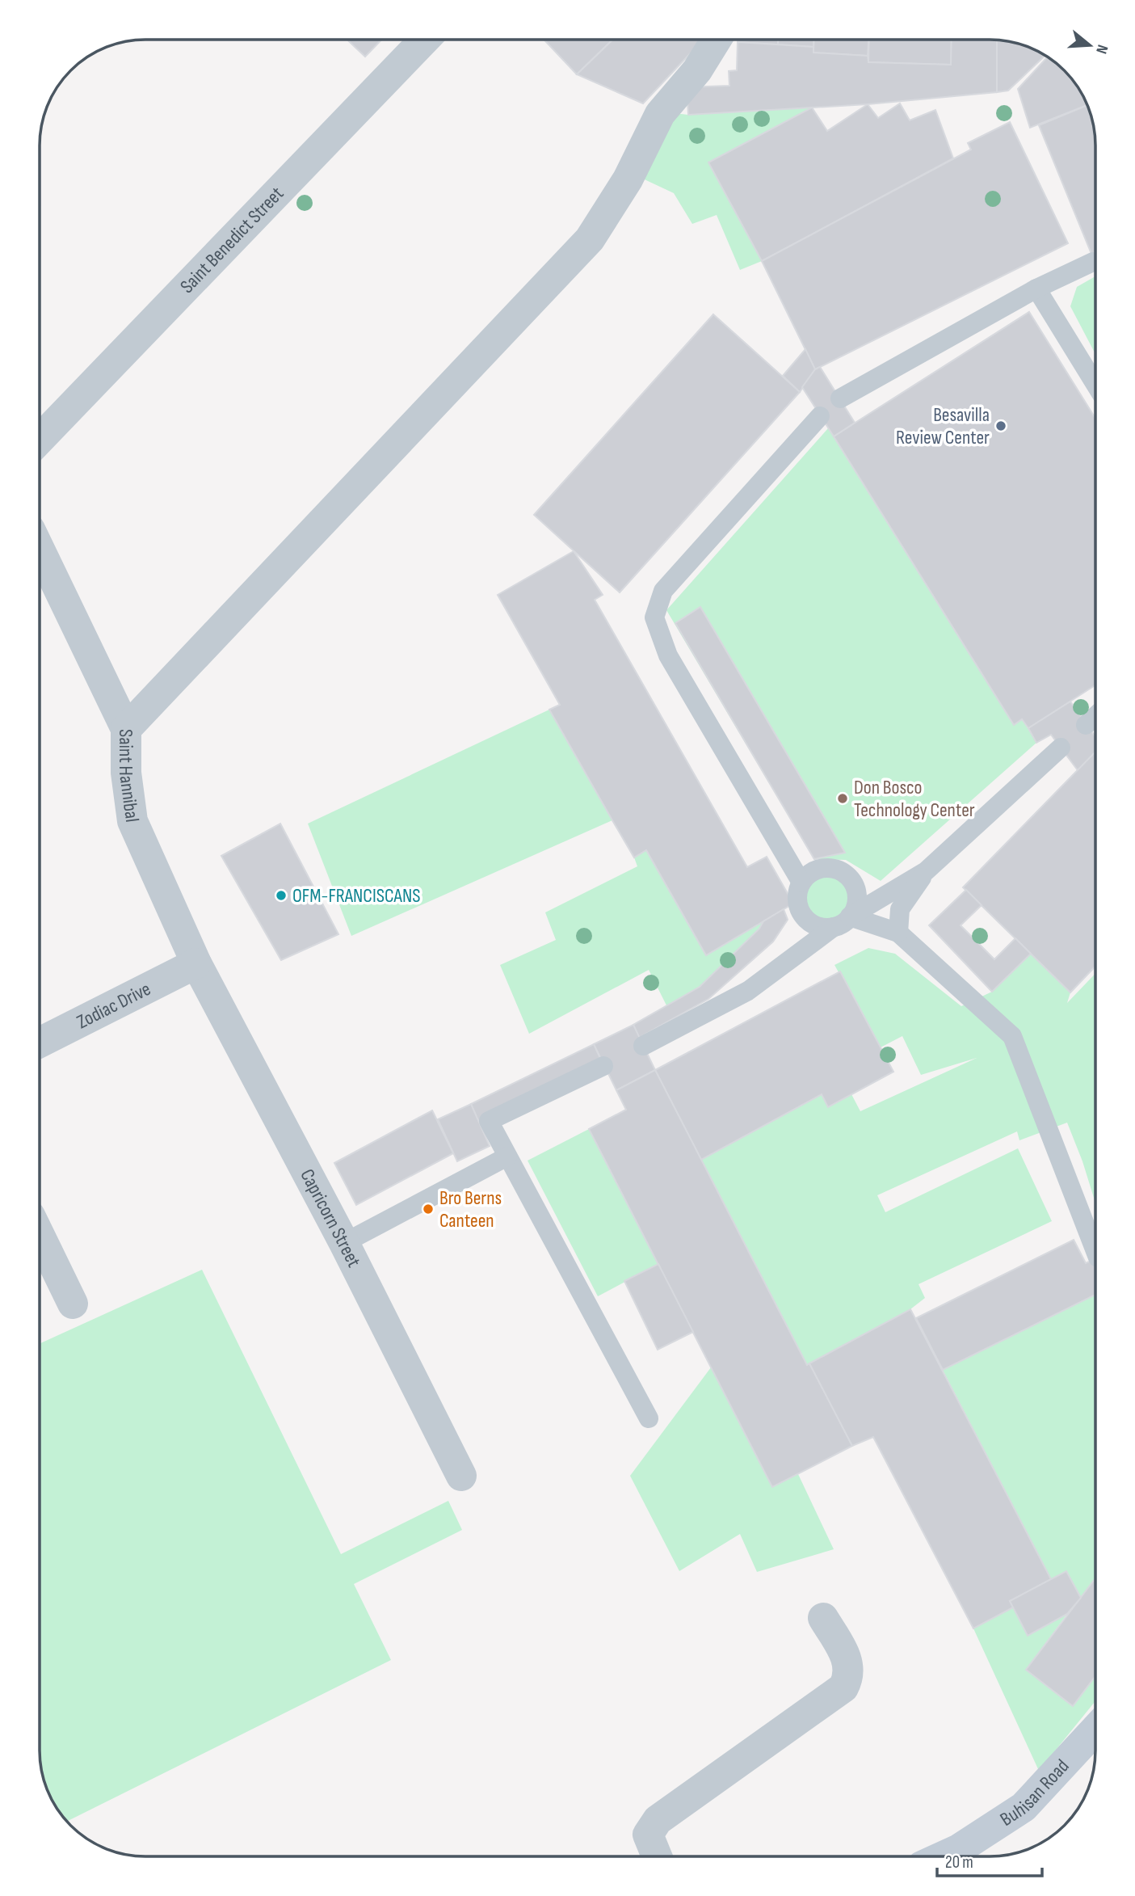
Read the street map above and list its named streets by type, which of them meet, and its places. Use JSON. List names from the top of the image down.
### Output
{
  "streets": {
    "street": [
      "Saint Benedict Street",
      "Saint Hannibal",
      "Zodiac Drive",
      "Capricorn Street",
      "Buhisan Road"
    ]
  },
  "crossings": [
    ["Saint Hannibal", "Zodiac Drive"],
    ["Saint Hannibal", "Capricorn Street"],
    ["Zodiac Drive", "Capricorn Street"]
  ],
  "places": [
    "Besavilla Review Center",
    "Don Bosco Technology Center",
    "OFM-FRANCISCANS",
    "Bro Berns Canteen"
  ],
  "scale_bar": "20 m",
  "north": "right"
}
